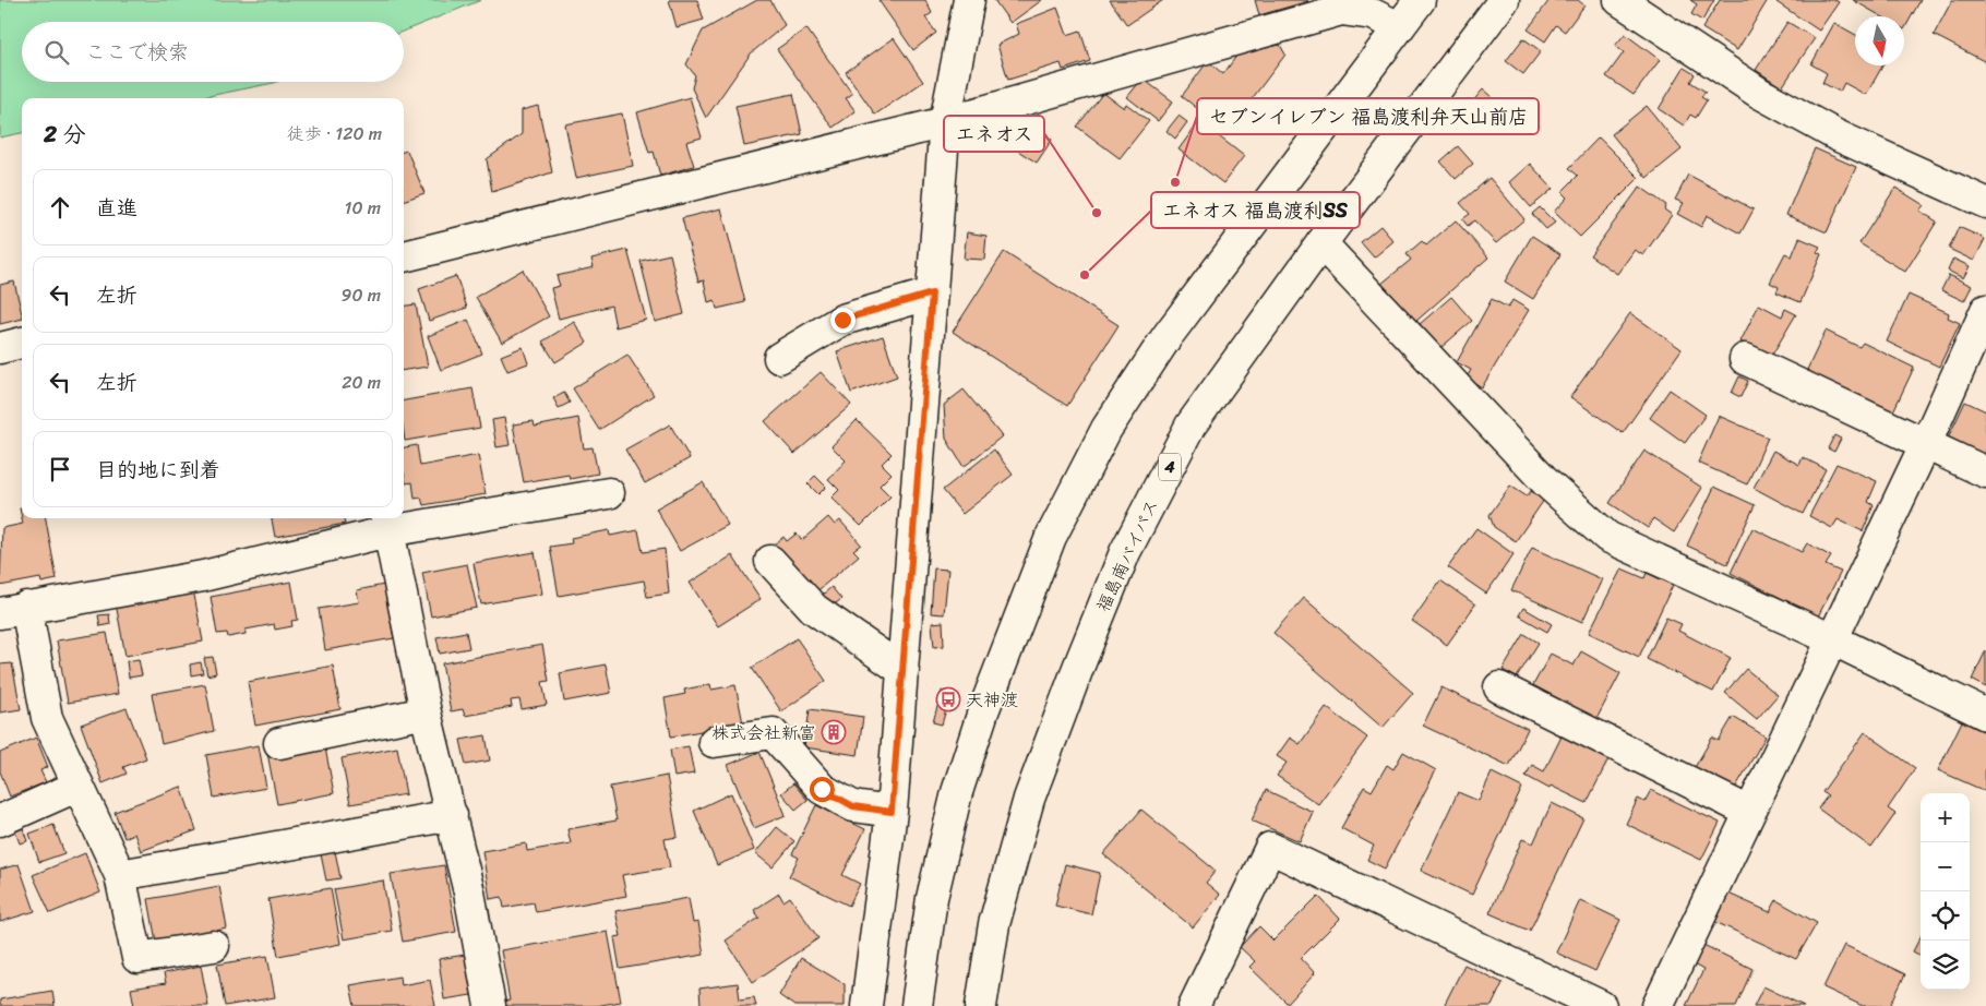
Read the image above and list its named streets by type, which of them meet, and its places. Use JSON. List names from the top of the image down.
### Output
{
  "streets": {
    "main road": ["4", "福島南バイパス"]
  },
  "places": {
    "other": ["セブンイレブン 福島渡利弁天山前店", "エネオス", "エネオス 福島渡利SS"],
    "bus stop": ["天神渡"],
    "building": ["株式会社新富"]
  },
  "north": "bottom",
  "page": {
    "search": "ここで検索",
    "heading": ["2 分", "徒歩 · 120 m"],
    "list": [
      ["直進", "10 m"],
      ["左折", "90 m"],
      ["左折", "20 m"],
      "目的地に到着"
    ],
    "map_buttons": ["+", "−"]
  }
}
